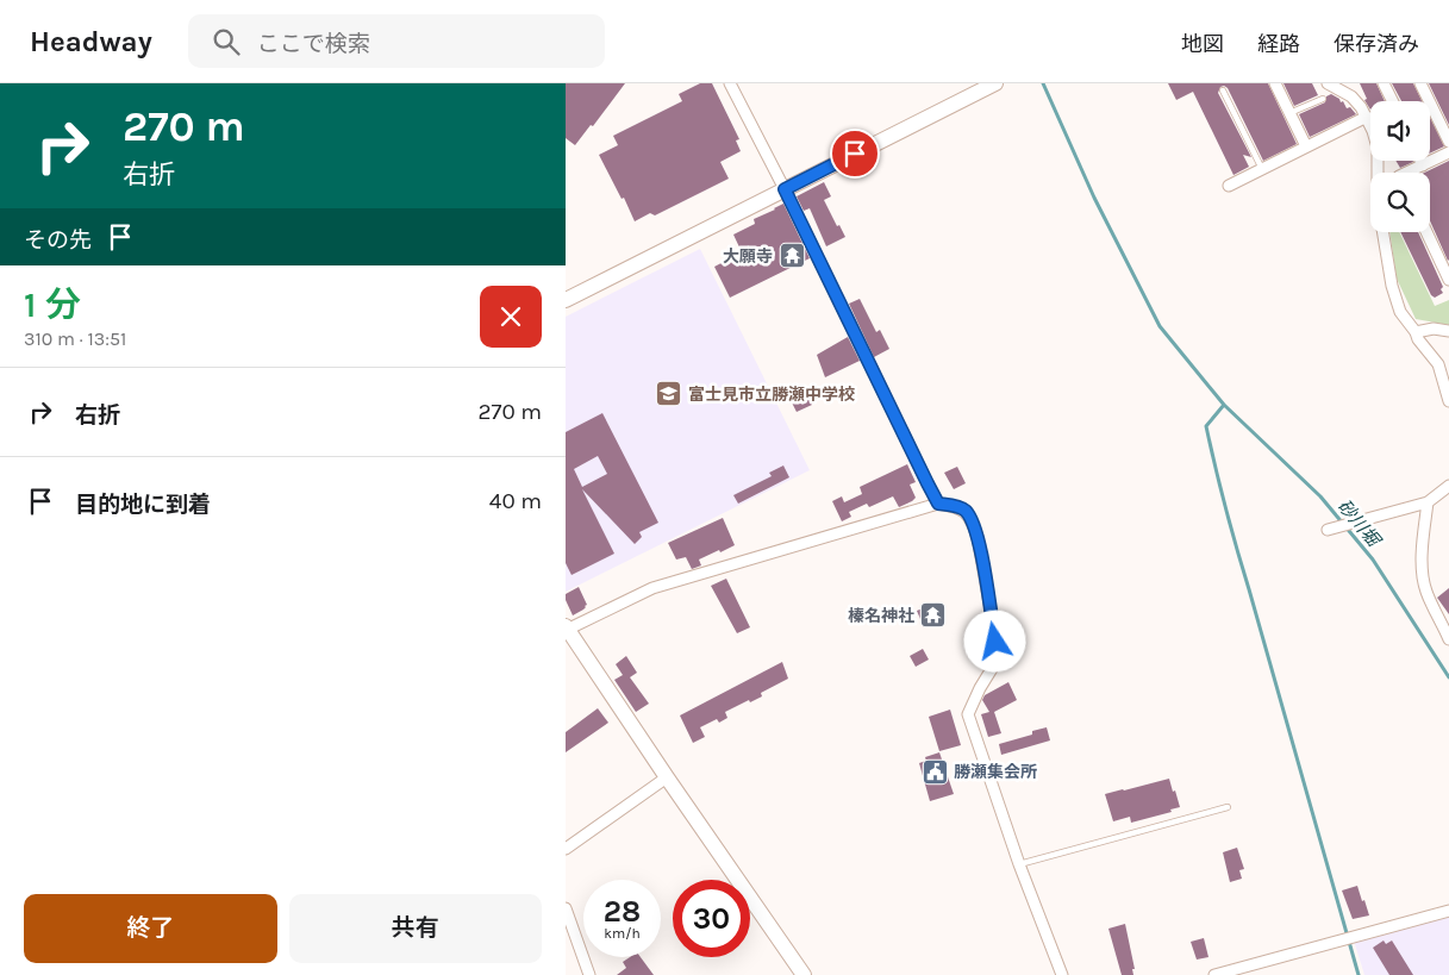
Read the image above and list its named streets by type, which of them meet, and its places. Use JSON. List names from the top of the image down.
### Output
{
  "water": ["砂川堀"],
  "places": {
    "temple": ["大願寺", "榛名神社"],
    "school or university": ["富士見市立勝瀬中学校"],
    "public building": ["勝瀬集会所"]
  },
  "page": {
    "header": "Headway",
    "search": "ここで検索",
    "nav": ["地図", "経路", "保存済み"],
    "turn": ["270 m", "右折"],
    "then": "その先",
    "heading": ["1 分", "310 m · 13:51"],
    "list": [
      {
        "name": "右折",
        "value": "270 m"
      },
      {
        "name": "目的地に到着",
        "value": "40 m"
      }
    ],
    "speed": "28 km/h",
    "limit": "30",
    "buttons": ["終了", "共有"]
  }
}
